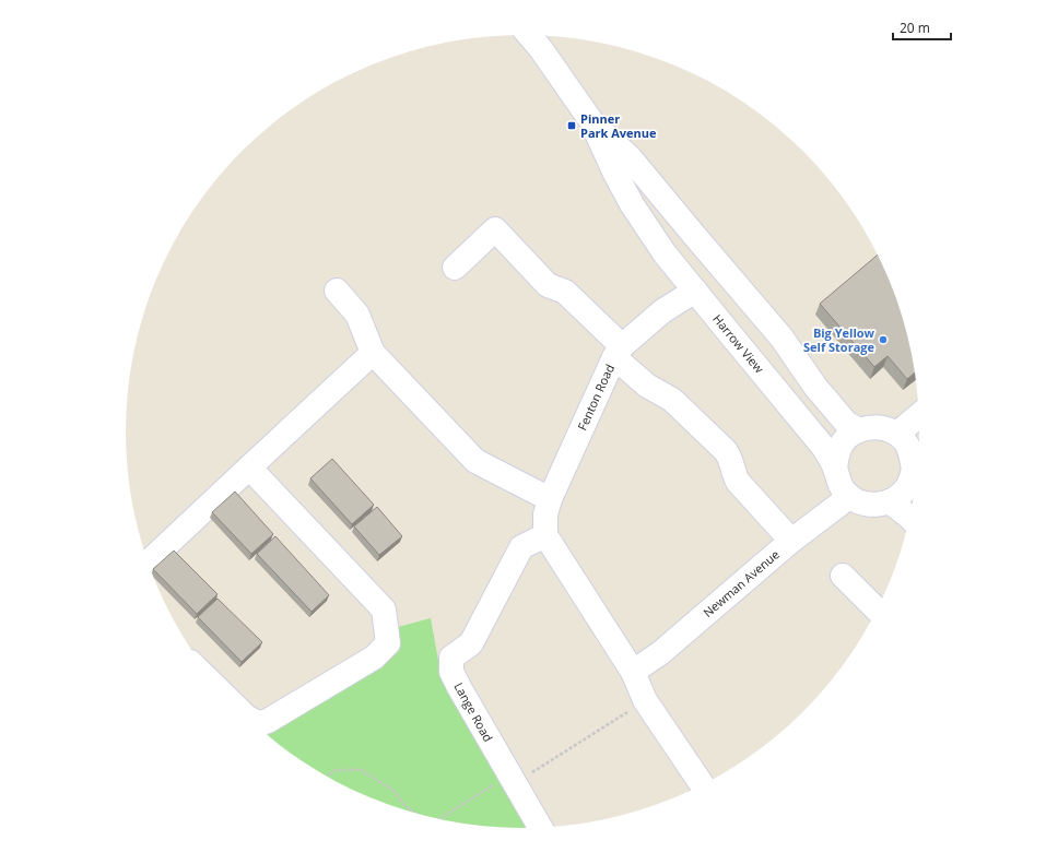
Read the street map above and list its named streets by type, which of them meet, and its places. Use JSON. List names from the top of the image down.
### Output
{
  "streets": {
    "street": [
      "Harrow View",
      "Fenton Road",
      "Newman Avenue",
      "Lange Road"
    ]
  },
  "crossings": [
    ["Harrow View", "Fenton Road"],
    ["Harrow View", "Newman Avenue"],
    ["Fenton Road", "Lange Road"]
  ],
  "places": {
    "transit": ["Pinner Park Avenue"],
    "other": ["Big Yellow Self Storage"]
  },
  "scale_bar": "20 m"
}
